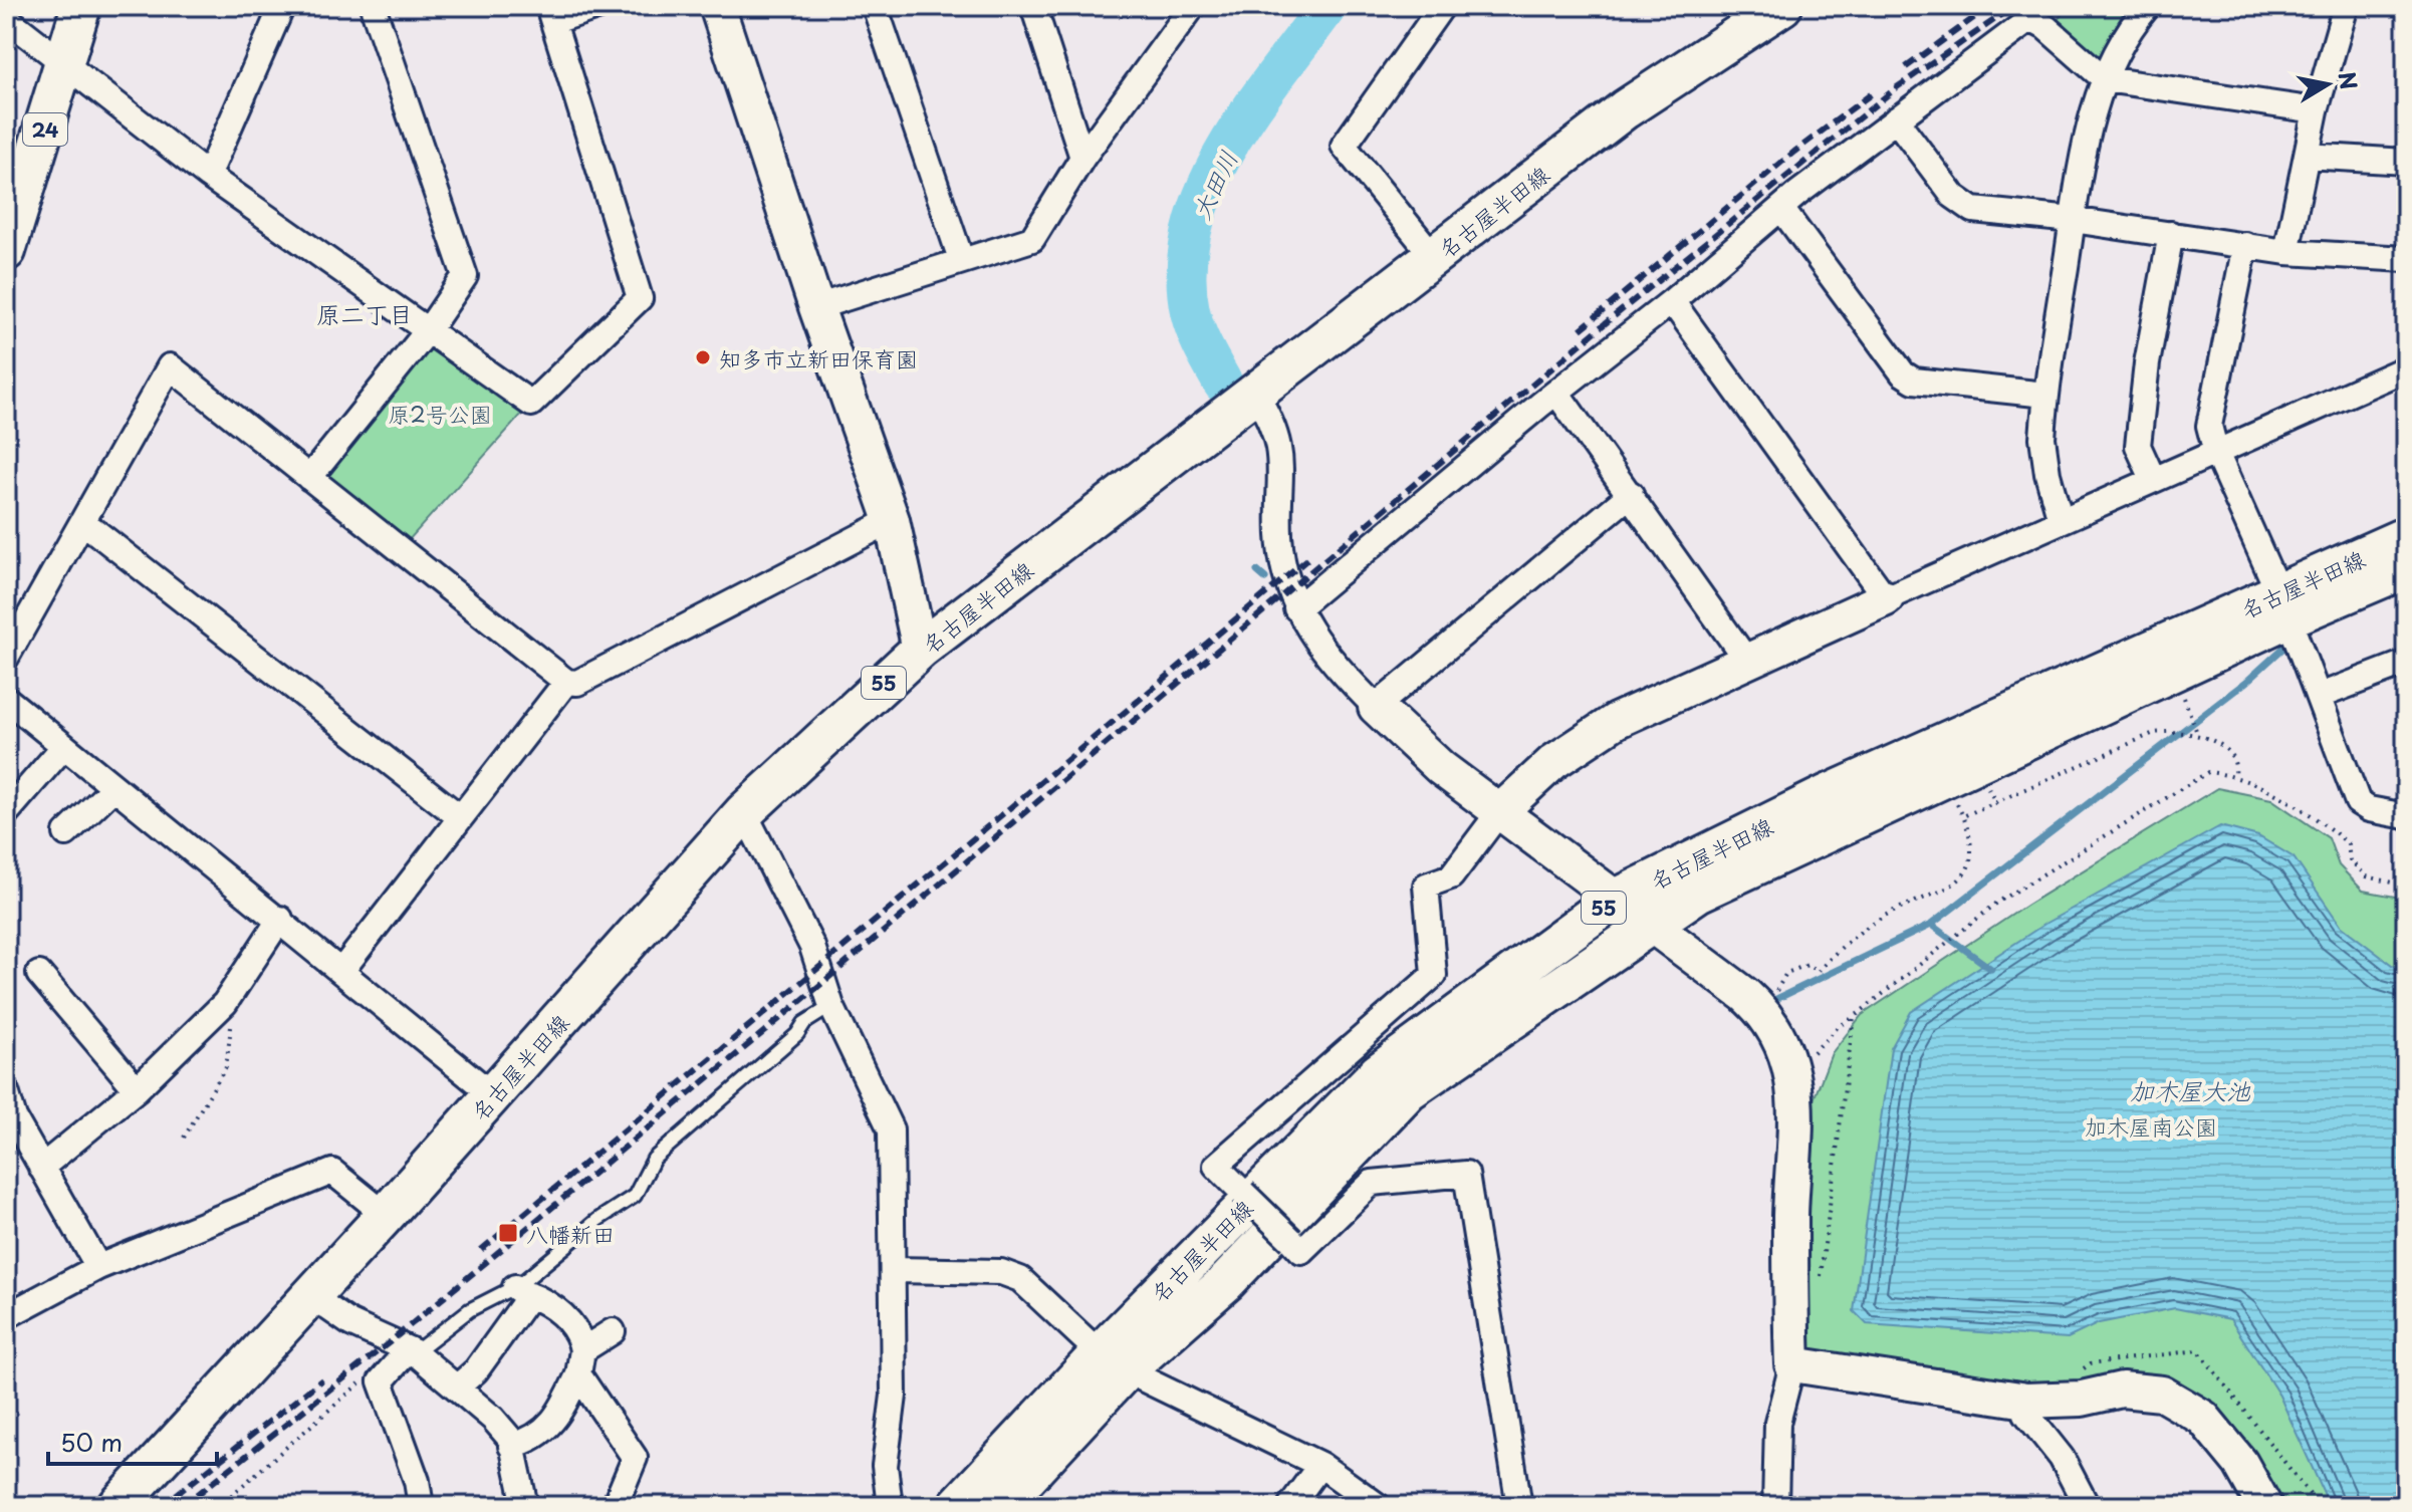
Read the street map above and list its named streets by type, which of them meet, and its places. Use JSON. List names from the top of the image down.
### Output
{
  "streets": {
    "main road": ["24", "名古屋半田線", "55"]
  },
  "districts": ["原二丁目"],
  "water": ["大田川", "加木屋大池"],
  "parks": ["原2号公園", "加木屋南公園"],
  "places": {
    "other": ["知多市立新田保育園"],
    "transit": ["八幡新田"]
  },
  "scale_bar": "50 m",
  "north": "right"
}
